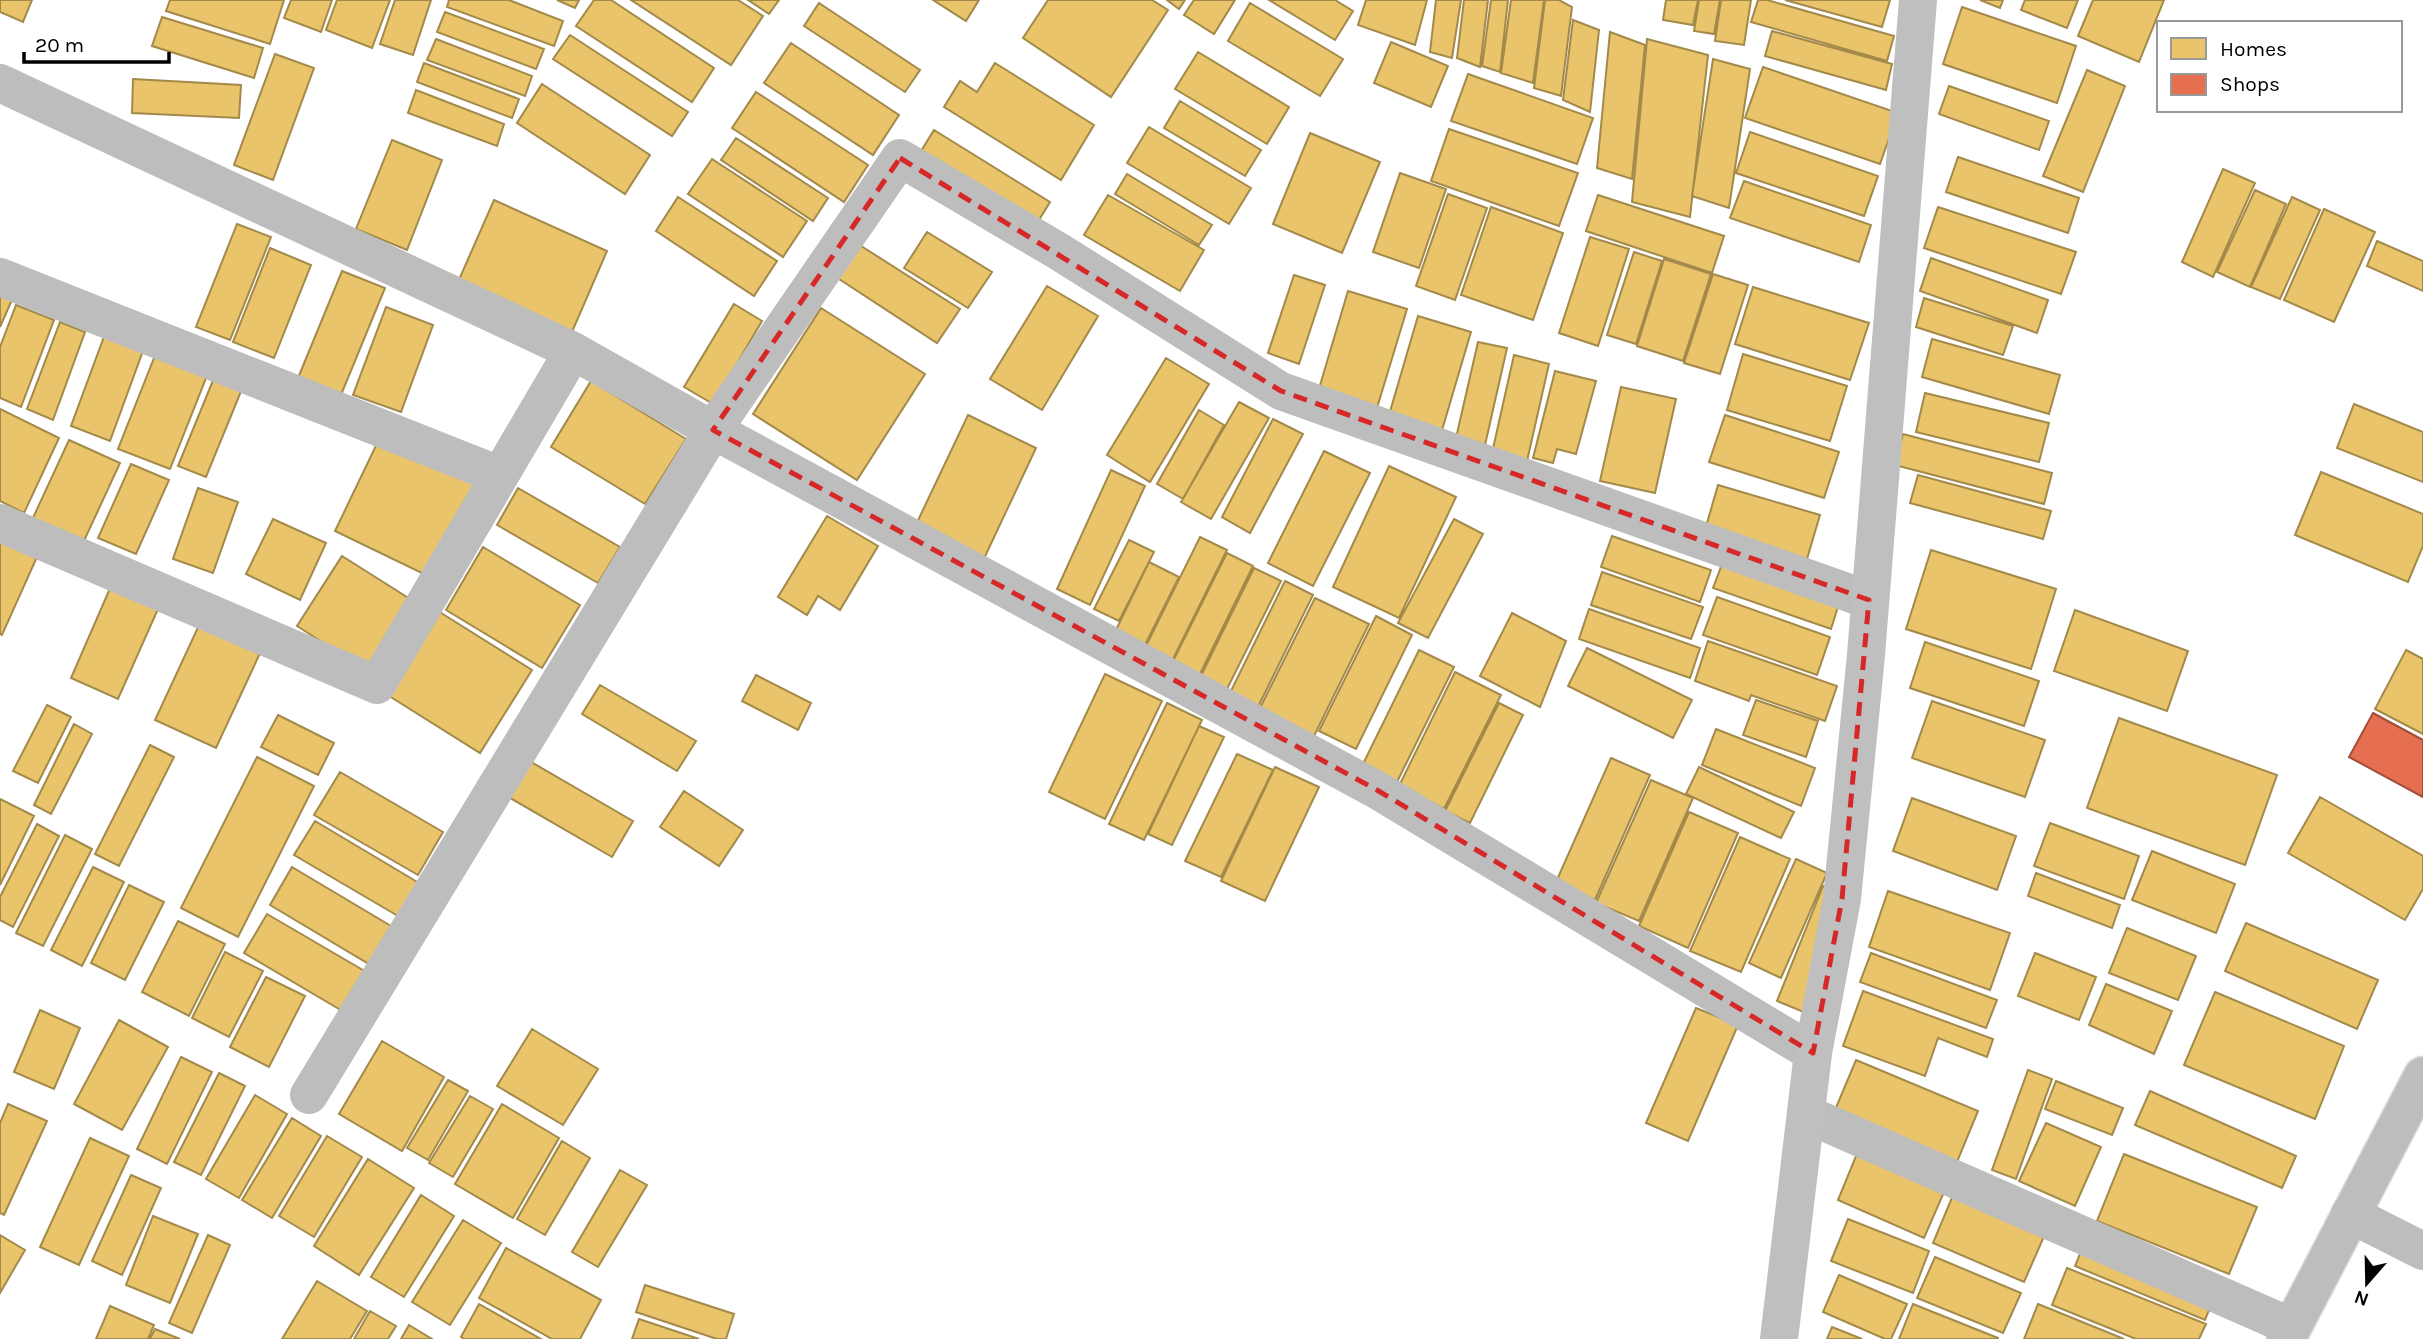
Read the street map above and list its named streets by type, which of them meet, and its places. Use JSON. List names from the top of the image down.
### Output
{
  "legend": ["Homes", "Shops"],
  "scale_bar": "20 m",
  "north": "bottom"
}
